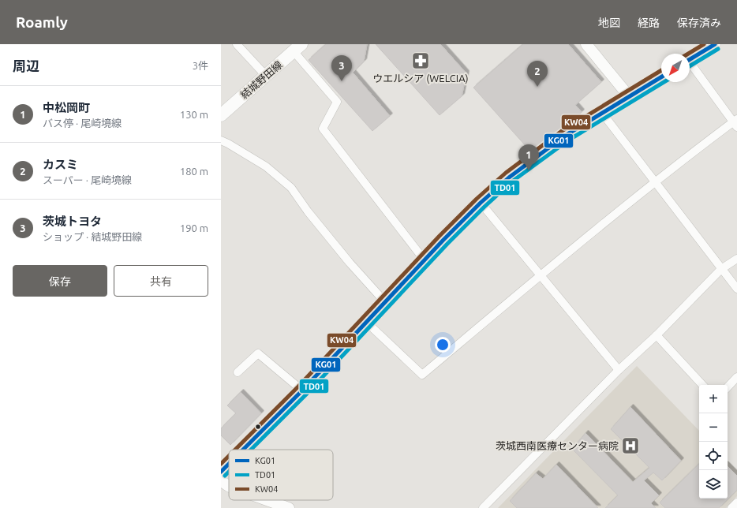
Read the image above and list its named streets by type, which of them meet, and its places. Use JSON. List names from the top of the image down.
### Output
{
  "streets": {
    "main road": ["結城野田線"]
  },
  "places": {
    "pharmacy": ["ウエルシア (WELCIA)"],
    "hospital": ["茨城西南医療センター病院"]
  },
  "lines": ["transit line KG01", "transit line KW04", "transit line TD01"],
  "legend": ["KG01", "TD01", "KW04"],
  "north": "bottom left",
  "page": {
    "header": "Roamly",
    "nav": ["地図", "経路", "保存済み"],
    "heading": ["周辺", "3件"],
    "pins": ["3", "2", "1"],
    "list": [
      {
        "mark": "1",
        "name": "中松岡町",
        "note": "バス停 · 尾崎境線",
        "value": "130 m"
      },
      {
        "mark": "2",
        "name": "カスミ",
        "note": "スーパー · 尾崎境線",
        "value": "180 m"
      },
      {
        "mark": "3",
        "name": "茨城トヨタ",
        "note": "ショップ · 結城野田線",
        "value": "190 m"
      }
    ],
    "buttons": ["保存", "共有"],
    "map_buttons": ["+", "−"]
  }
}
